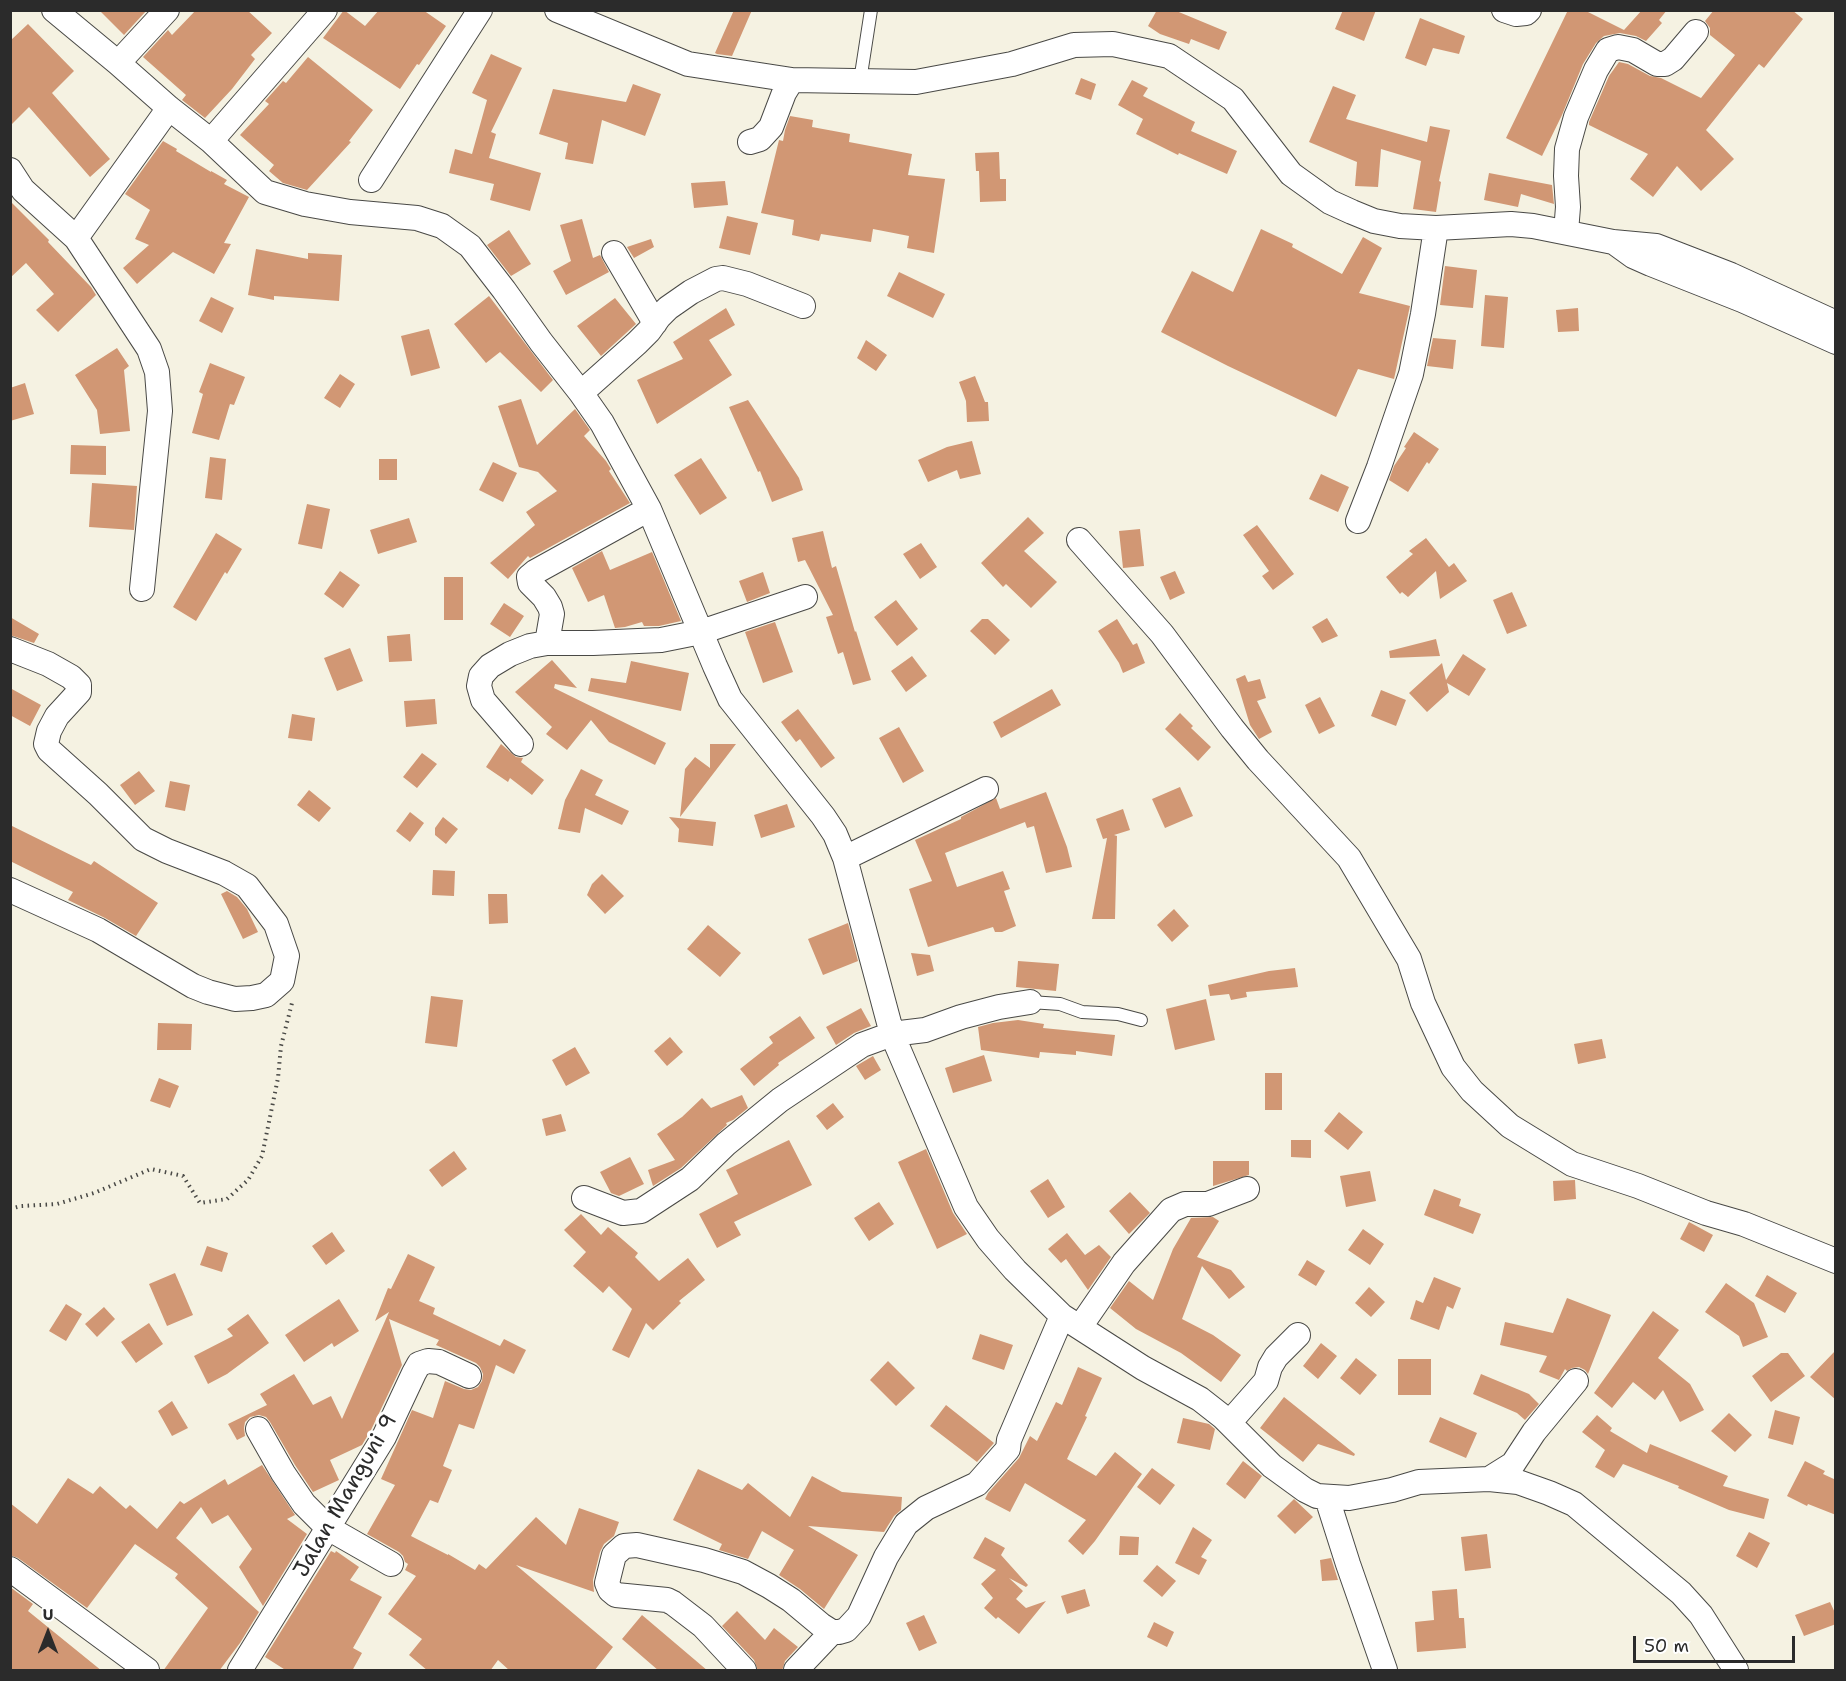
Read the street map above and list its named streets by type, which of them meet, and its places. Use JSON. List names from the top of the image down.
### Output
{
  "streets": {
    "street": ["Jalan Manguni 9"]
  },
  "scale_bar": "50 m",
  "north": "top"
}
